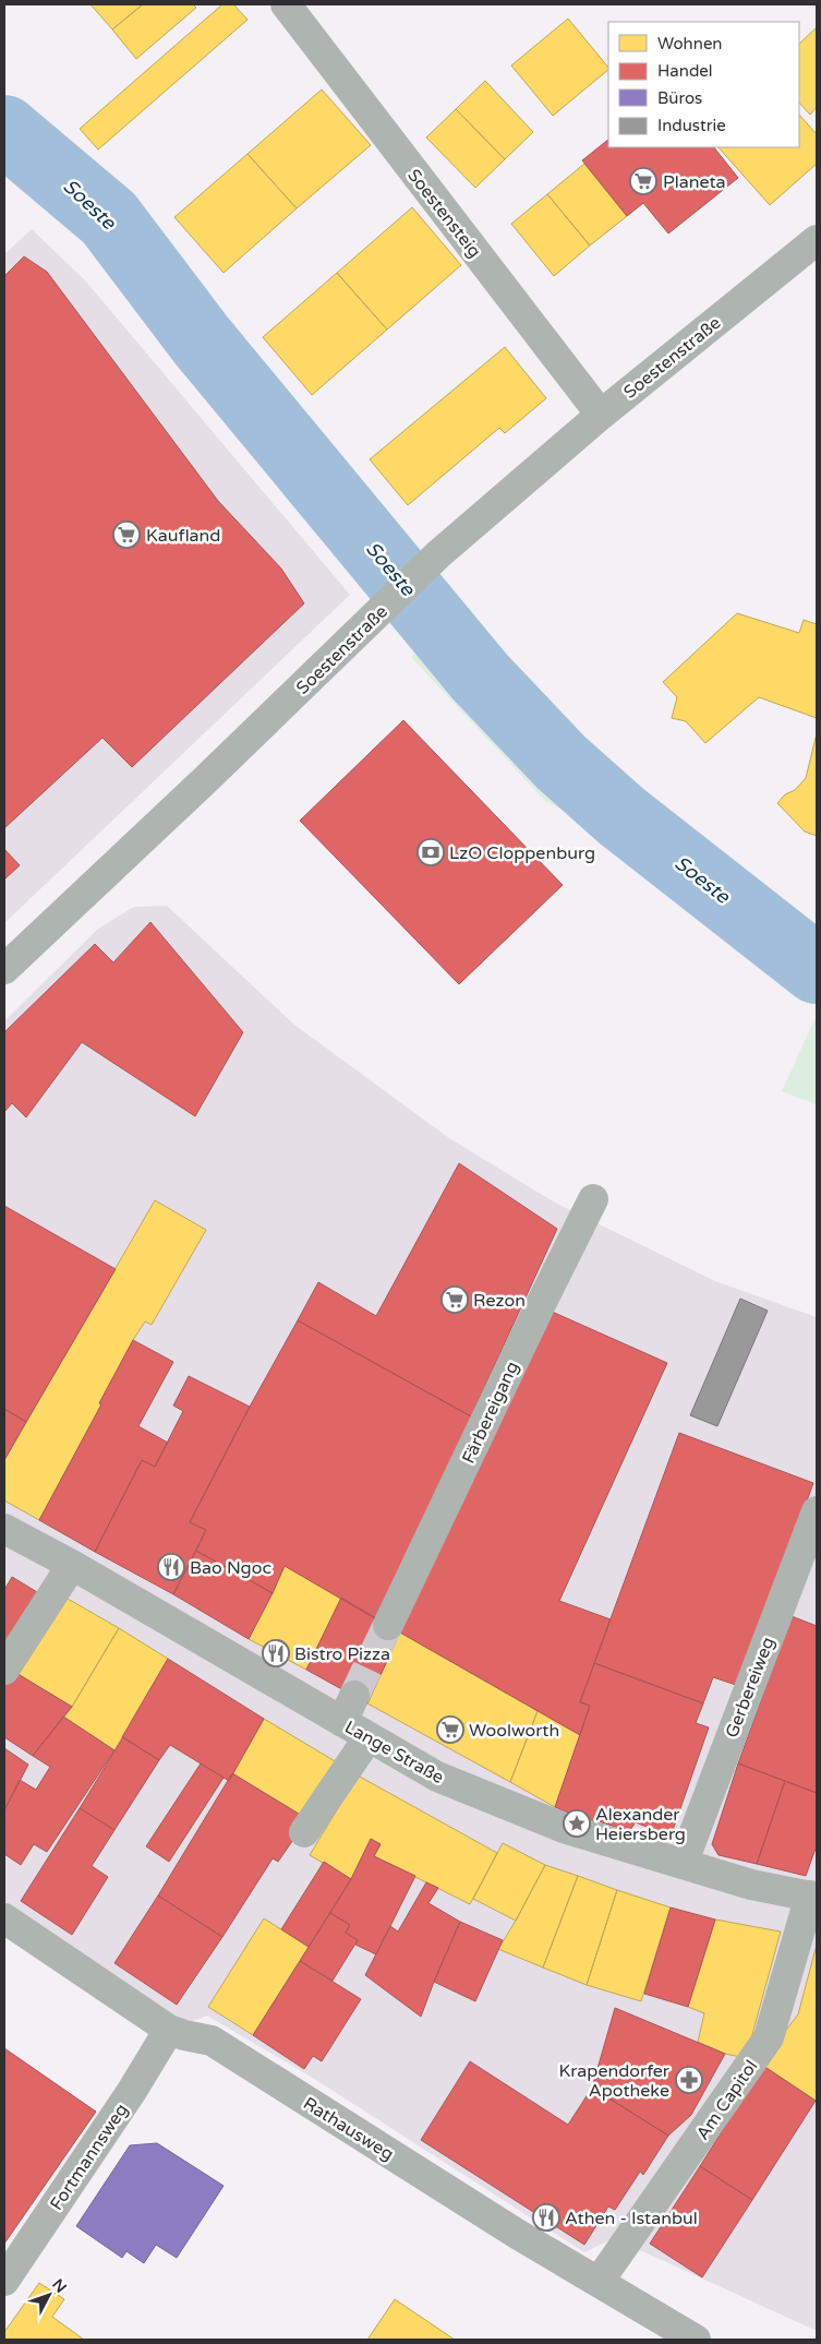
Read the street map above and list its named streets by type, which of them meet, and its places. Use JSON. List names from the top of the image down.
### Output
{
  "streets": {
    "street": [
      "Soestensteig",
      "Soestenstraße",
      "Färbereigang",
      "Gerbereiweg",
      "Lange Straße",
      "Am Capitol",
      "Rathausweg",
      "Fortmannsweg"
    ]
  },
  "crossings": [
    ["Soestensteig", "Soestenstraße"],
    ["Gerbereiweg", "Lange Straße"],
    ["Lange Straße", "Am Capitol"],
    ["Am Capitol", "Rathausweg"],
    ["Rathausweg", "Fortmannsweg"]
  ],
  "water": ["Soeste"],
  "places": {
    "supermarket": [
      "Planeta",
      "Kaufland",
      "Rezon",
      "Woolworth"
    ],
    "bank": ["LzO Cloppenburg"],
    "restaurant": ["Bao Ngoc", "Bistro Pizza", "Athen - Istanbul"],
    "place": ["Alexander Heiersberg"],
    "pharmacy": ["Krapendorfer Apotheke"]
  },
  "legend": [
    "Wohnen",
    "Handel",
    "Büros",
    "Industrie"
  ],
  "north": "top right"
}
